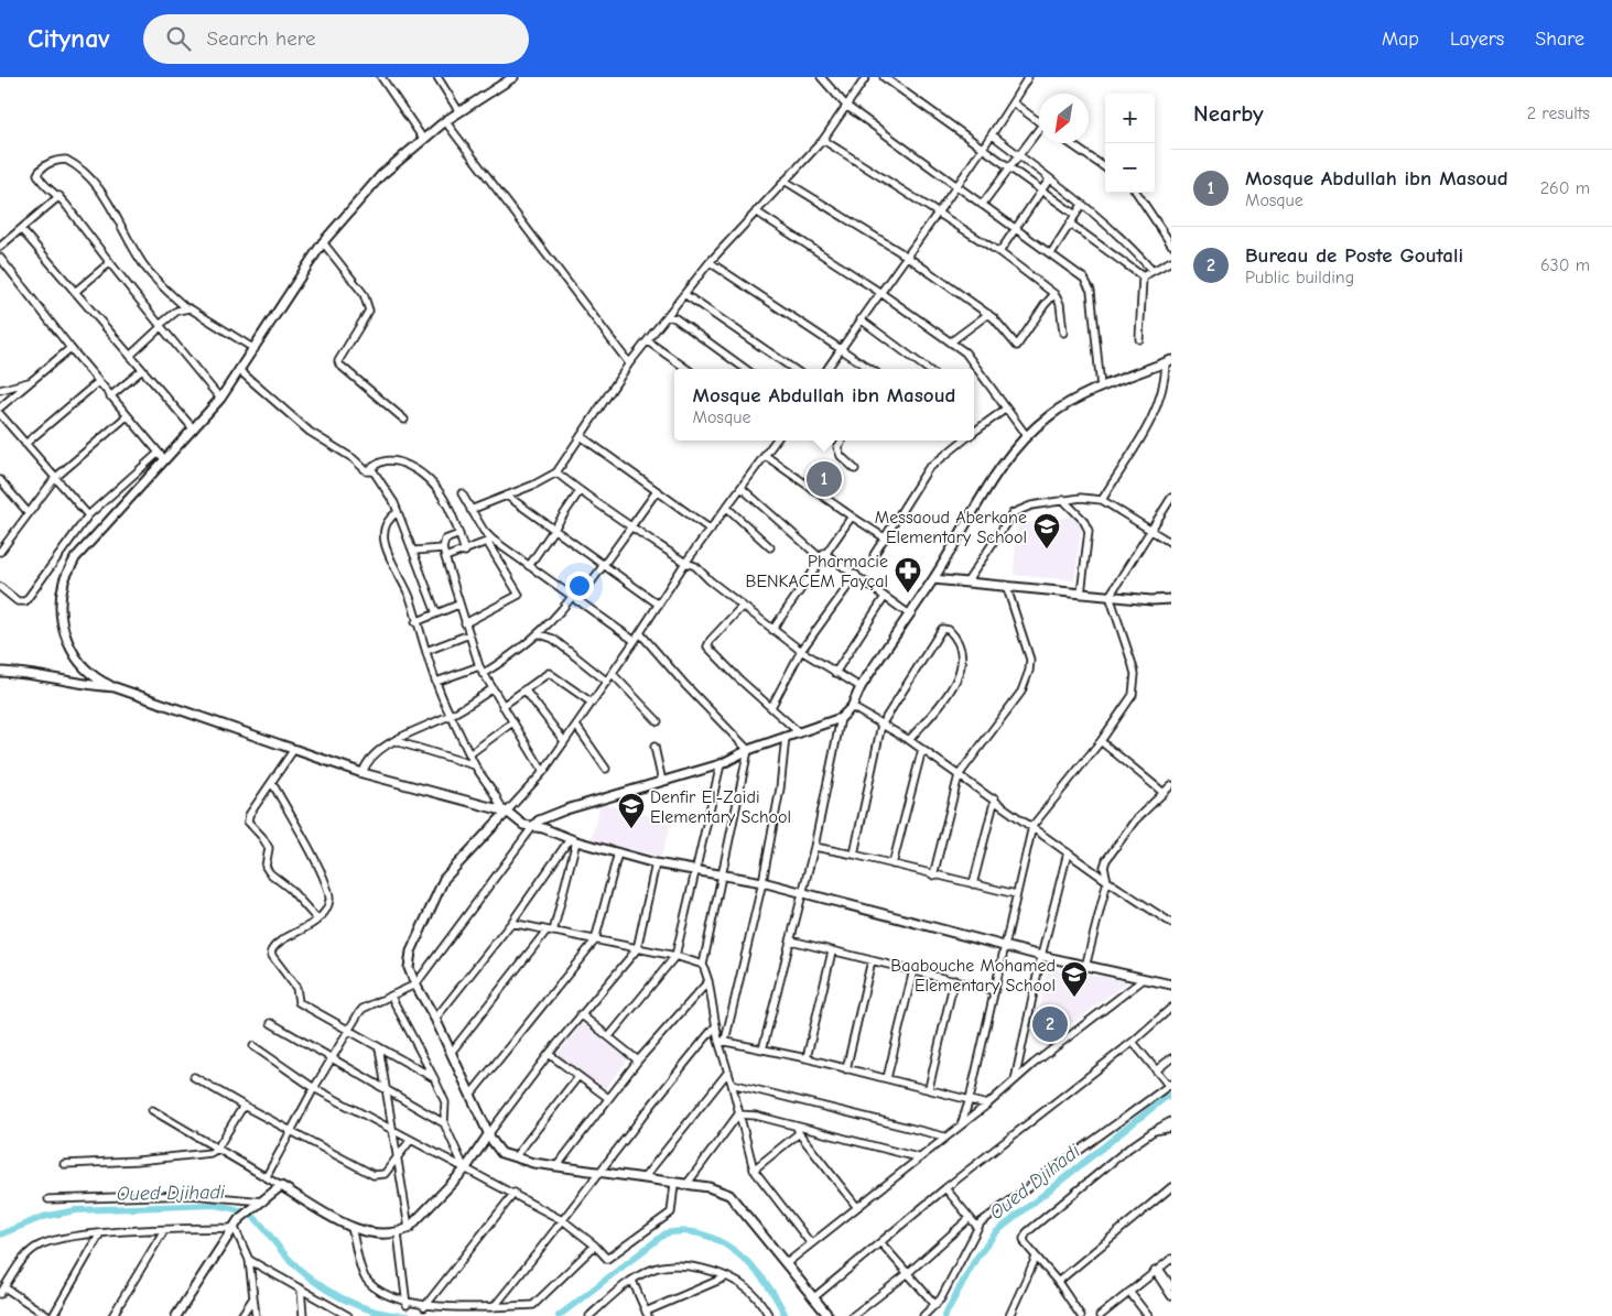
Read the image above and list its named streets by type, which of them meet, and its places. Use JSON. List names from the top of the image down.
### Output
{
  "water": ["Oued Djihadi"],
  "places": {
    "school or university": ["Messaoud Aberkane Elementary School", "Denfir El-Zaidi Elementary School", "Baabouche Mohamed Elementary School"],
    "pharmacy": ["Pharmacie BENKACEM Fayçal"]
  },
  "north": "bottom left",
  "page": {
    "header": "Citynav",
    "search": "Search here",
    "nav": ["Map", "Layers", "Share"],
    "heading": ["Nearby", "2 results"],
    "map_buttons": ["+", "−"],
    "list": [
      {
        "mark": "1",
        "name": "Mosque Abdullah ibn Masoud",
        "note": "Mosque",
        "value": "260 m"
      },
      {
        "mark": "2",
        "name": "Bureau de Poste Goutali",
        "note": "Public building",
        "value": "630 m"
      }
    ],
    "popup": ["Mosque Abdullah ibn Masoud", "Mosque"],
    "pins": ["1", "2"]
  }
}
